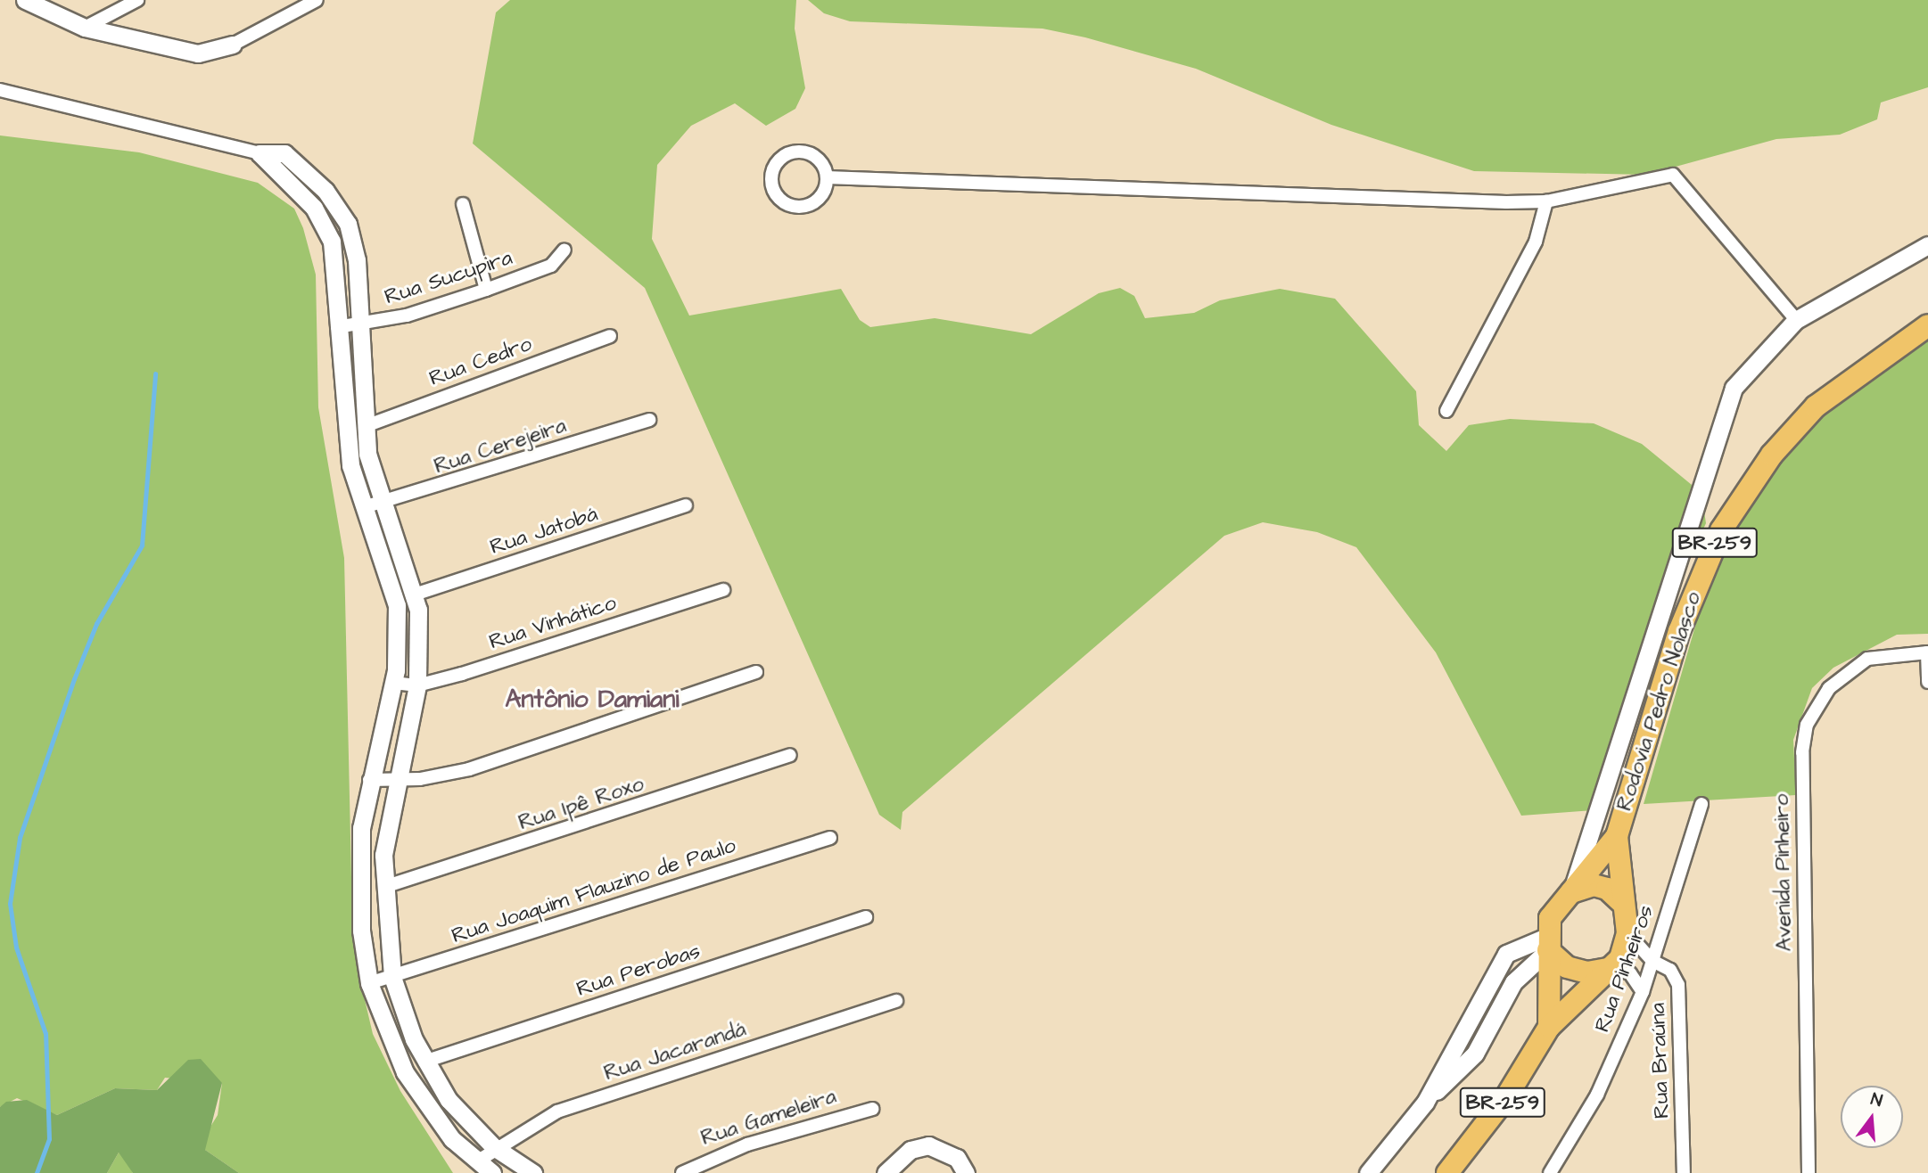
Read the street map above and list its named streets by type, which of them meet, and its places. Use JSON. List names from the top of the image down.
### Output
{
  "streets": {
    "highway": ["BR-259", "Rodovia Pedro Nolasco"],
    "street": [
      "Rua Sucupira",
      "Rua Cedro",
      "Rua Cerejeira",
      "Rua Jatobá",
      "Rua Vinhático",
      "Rua Ipê Roxo",
      "Avenida Pinheiro",
      "Rua Joaquim Flauzino de Paulo",
      "Rua Pinheiros",
      "Rua Perobas",
      "Rua Jacarandá",
      "Rua Braúna",
      "Rua Gameleira"
    ]
  },
  "crossings": [
    ["Rodovia Pedro Nolasco", "Rua Braúna"],
    ["Rua Pinheiros", "Rua Braúna"]
  ],
  "districts": ["Antônio Damiani"],
  "north": "top"
}
